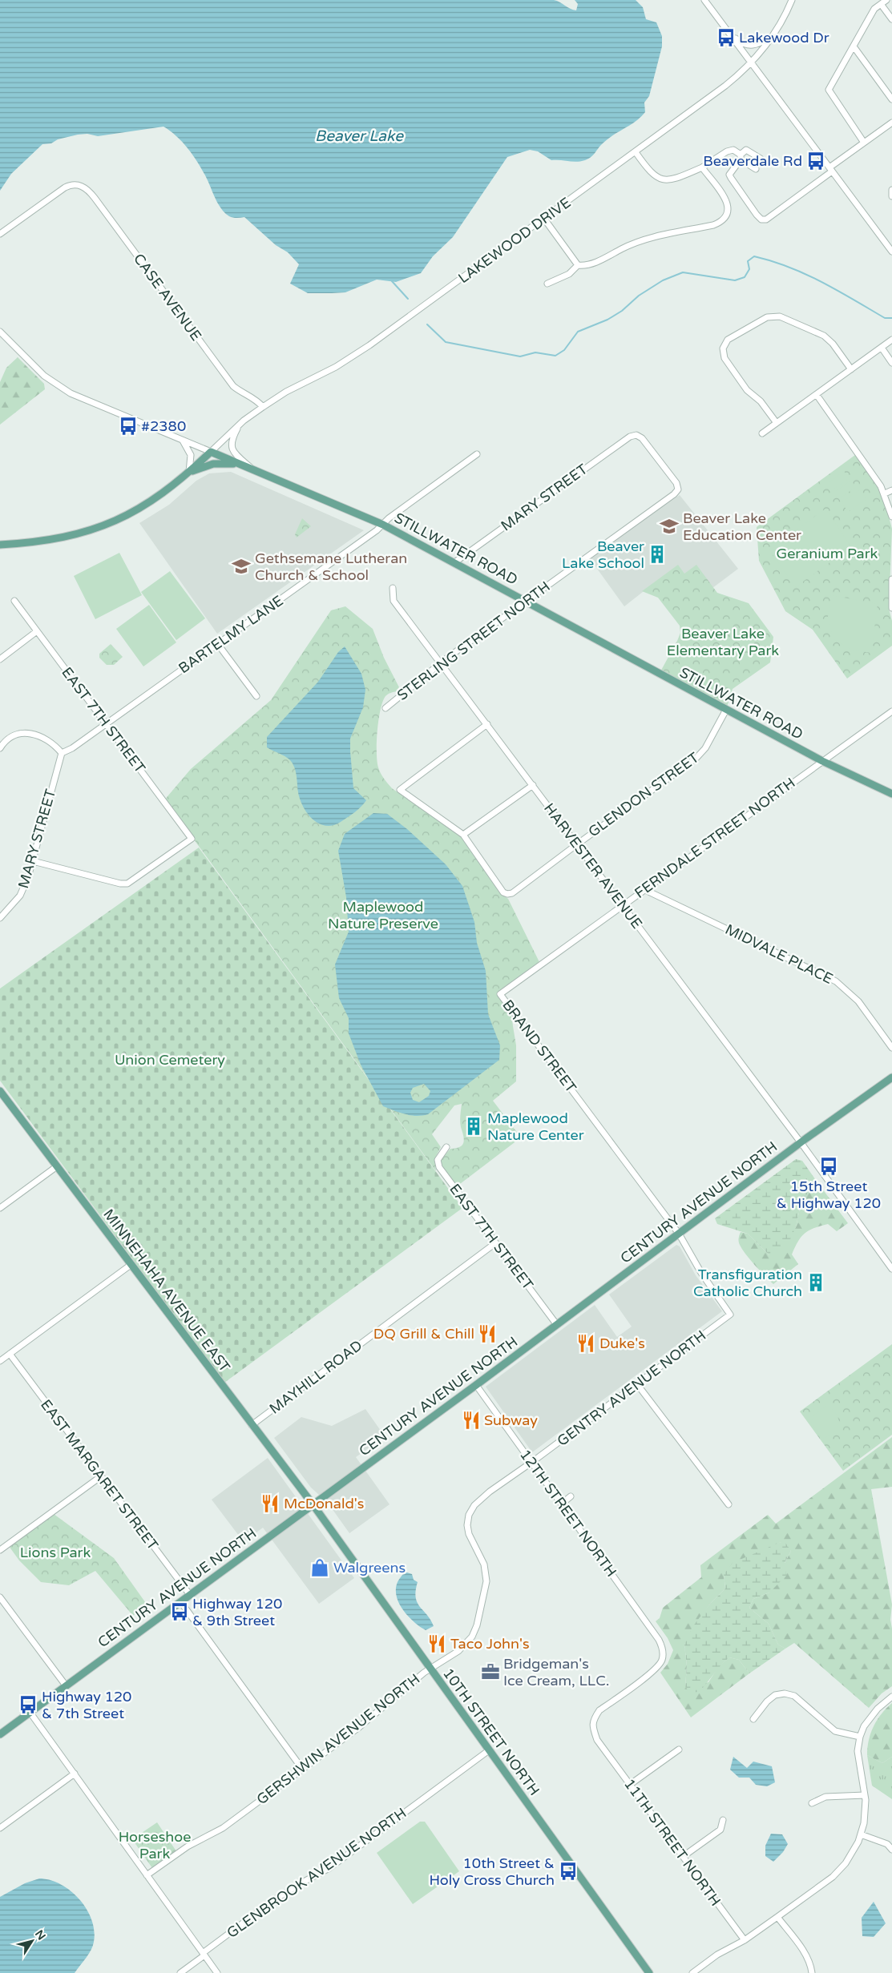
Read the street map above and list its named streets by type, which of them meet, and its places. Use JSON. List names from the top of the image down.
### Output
{
  "streets": {
    "main road": [
      "STILLWATER ROAD",
      "CENTURY AVENUE NORTH",
      "MINNEHAHA AVENUE EAST",
      "10TH STREET NORTH"
    ],
    "street": [
      "LAKEWOOD DRIVE",
      "CASE AVENUE",
      "MARY STREET",
      "BARTELMY LANE",
      "STERLING STREET NORTH",
      "EAST 7TH STREET",
      "GLENDON STREET",
      "FERNDALE STREET NORTH",
      "HARVESTER AVENUE",
      "MIDVALE PLACE",
      "BRAND STREET",
      "MAYHILL ROAD",
      "GENTRY AVENUE NORTH",
      "EAST MARGARET STREET",
      "12TH STREET NORTH",
      "GERSHWIN AVENUE NORTH",
      "11TH STREET NORTH",
      "GLENBROOK AVENUE NORTH"
    ]
  },
  "crossings": [
    ["LAKEWOOD DRIVE", "CASE AVENUE"],
    ["LAKEWOOD DRIVE", "STILLWATER ROAD"],
    ["MARY STREET", "STILLWATER ROAD"],
    ["MARY STREET", "BARTELMY LANE"],
    ["MARY STREET", "STERLING STREET NORTH"],
    ["MARY STREET", "EAST 7TH STREET"],
    ["STILLWATER ROAD", "BARTELMY LANE"],
    ["STILLWATER ROAD", "STERLING STREET NORTH"],
    ["STILLWATER ROAD", "GLENDON STREET"],
    ["STILLWATER ROAD", "FERNDALE STREET NORTH"],
    ["BARTELMY LANE", "EAST 7TH STREET"],
    ["STERLING STREET NORTH", "HARVESTER AVENUE"],
    ["EAST 7TH STREET", "CENTURY AVENUE NORTH"],
    ["EAST 7TH STREET", "MAYHILL ROAD"],
    ["GLENDON STREET", "HARVESTER AVENUE"],
    ["FERNDALE STREET NORTH", "HARVESTER AVENUE"],
    ["FERNDALE STREET NORTH", "MIDVALE PLACE"],
    ["FERNDALE STREET NORTH", "BRAND STREET"],
    ["HARVESTER AVENUE", "CENTURY AVENUE NORTH"],
    ["BRAND STREET", "CENTURY AVENUE NORTH"],
    ["BRAND STREET", "GENTRY AVENUE NORTH"],
    ["CENTURY AVENUE NORTH", "MINNEHAHA AVENUE EAST"],
    ["CENTURY AVENUE NORTH", "EAST MARGARET STREET"],
    ["CENTURY AVENUE NORTH", "12TH STREET NORTH"],
    ["CENTURY AVENUE NORTH", "10TH STREET NORTH"],
    ["MINNEHAHA AVENUE EAST", "MAYHILL ROAD"],
    ["MINNEHAHA AVENUE EAST", "10TH STREET NORTH"],
    ["GENTRY AVENUE NORTH", "12TH STREET NORTH"],
    ["GENTRY AVENUE NORTH", "GERSHWIN AVENUE NORTH"],
    ["12TH STREET NORTH", "GERSHWIN AVENUE NORTH"],
    ["12TH STREET NORTH", "11TH STREET NORTH"],
    ["10TH STREET NORTH", "GERSHWIN AVENUE NORTH"],
    ["10TH STREET NORTH", "GLENBROOK AVENUE NORTH"]
  ],
  "water": ["Beaver Lake"],
  "parks": [
    "Geranium Park",
    "Beaver Lake Elementary Park",
    "Maplewood Nature Preserve",
    "Union Cemetery",
    "Lions Park",
    "Horseshoe Park"
  ],
  "places": {
    "bus stop": [
      "Lakewood Dr",
      "Beaverdale Rd",
      "#2380",
      "15th Street & Highway 120",
      "Highway 120 & 9th Street",
      "Highway 120 & 7th Street",
      "10th Street & Holy Cross Church"
    ],
    "school or university": ["Beaver Lake Education Center", "Gethsemane Lutheran Church & School"],
    "building": ["Beaver Lake School", "Maplewood Nature Center", "Transfiguration Catholic Church"],
    "restaurant": [
      "DQ Grill & Chill",
      "Duke's",
      "Subway",
      "McDonald's",
      "Taco John's"
    ],
    "shop": ["Walgreens"],
    "office": ["Bridgeman's Ice Cream, LLC."]
  },
  "north": "top right"
}
